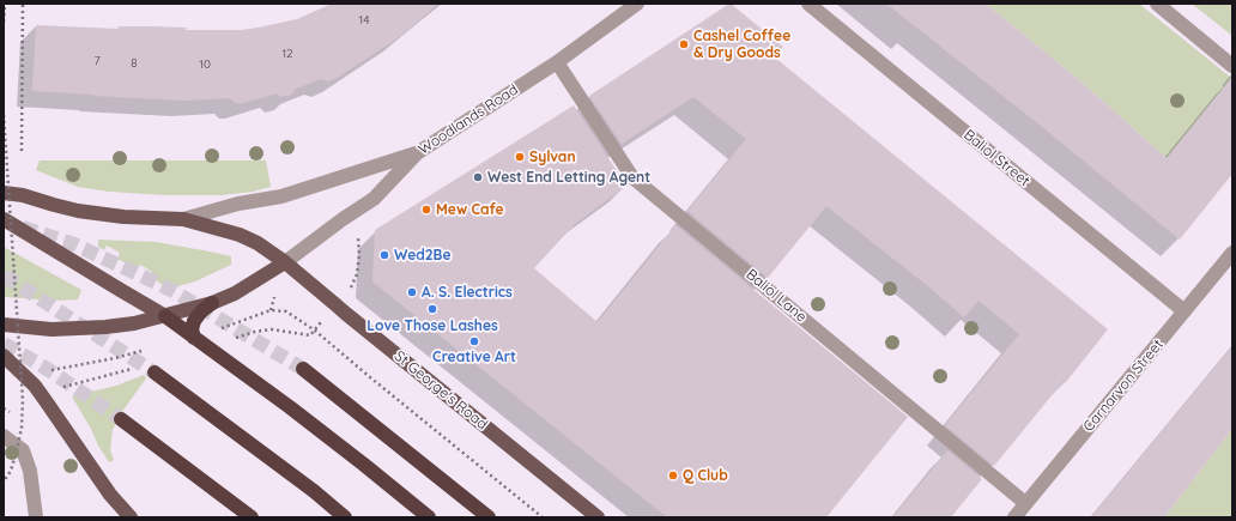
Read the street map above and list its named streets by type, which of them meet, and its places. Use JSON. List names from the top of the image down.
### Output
{
  "streets": {
    "main road": ["St George's Road"],
    "street": [
      "Woodlands Road",
      "Baliol Street",
      "Baliol Lane",
      "Carnarvon Street"
    ]
  },
  "crossings": [
    ["Woodlands Road", "Baliol Lane"],
    ["Woodlands Road", "St George's Road"],
    ["Baliol Street", "Carnarvon Street"],
    ["Baliol Lane", "Carnarvon Street"]
  ],
  "places": [
    "Cashel Coffee & Dry Goods",
    "Sylvan",
    "West End Letting Agent",
    "Mew Cafe",
    "Wed2Be",
    "A. S. Electrics",
    "Love Those Lashes",
    "Creative Art",
    "Q Club"
  ],
  "house_numbers": [
    "14",
    "12",
    "7",
    "8",
    "10"
  ]
}
